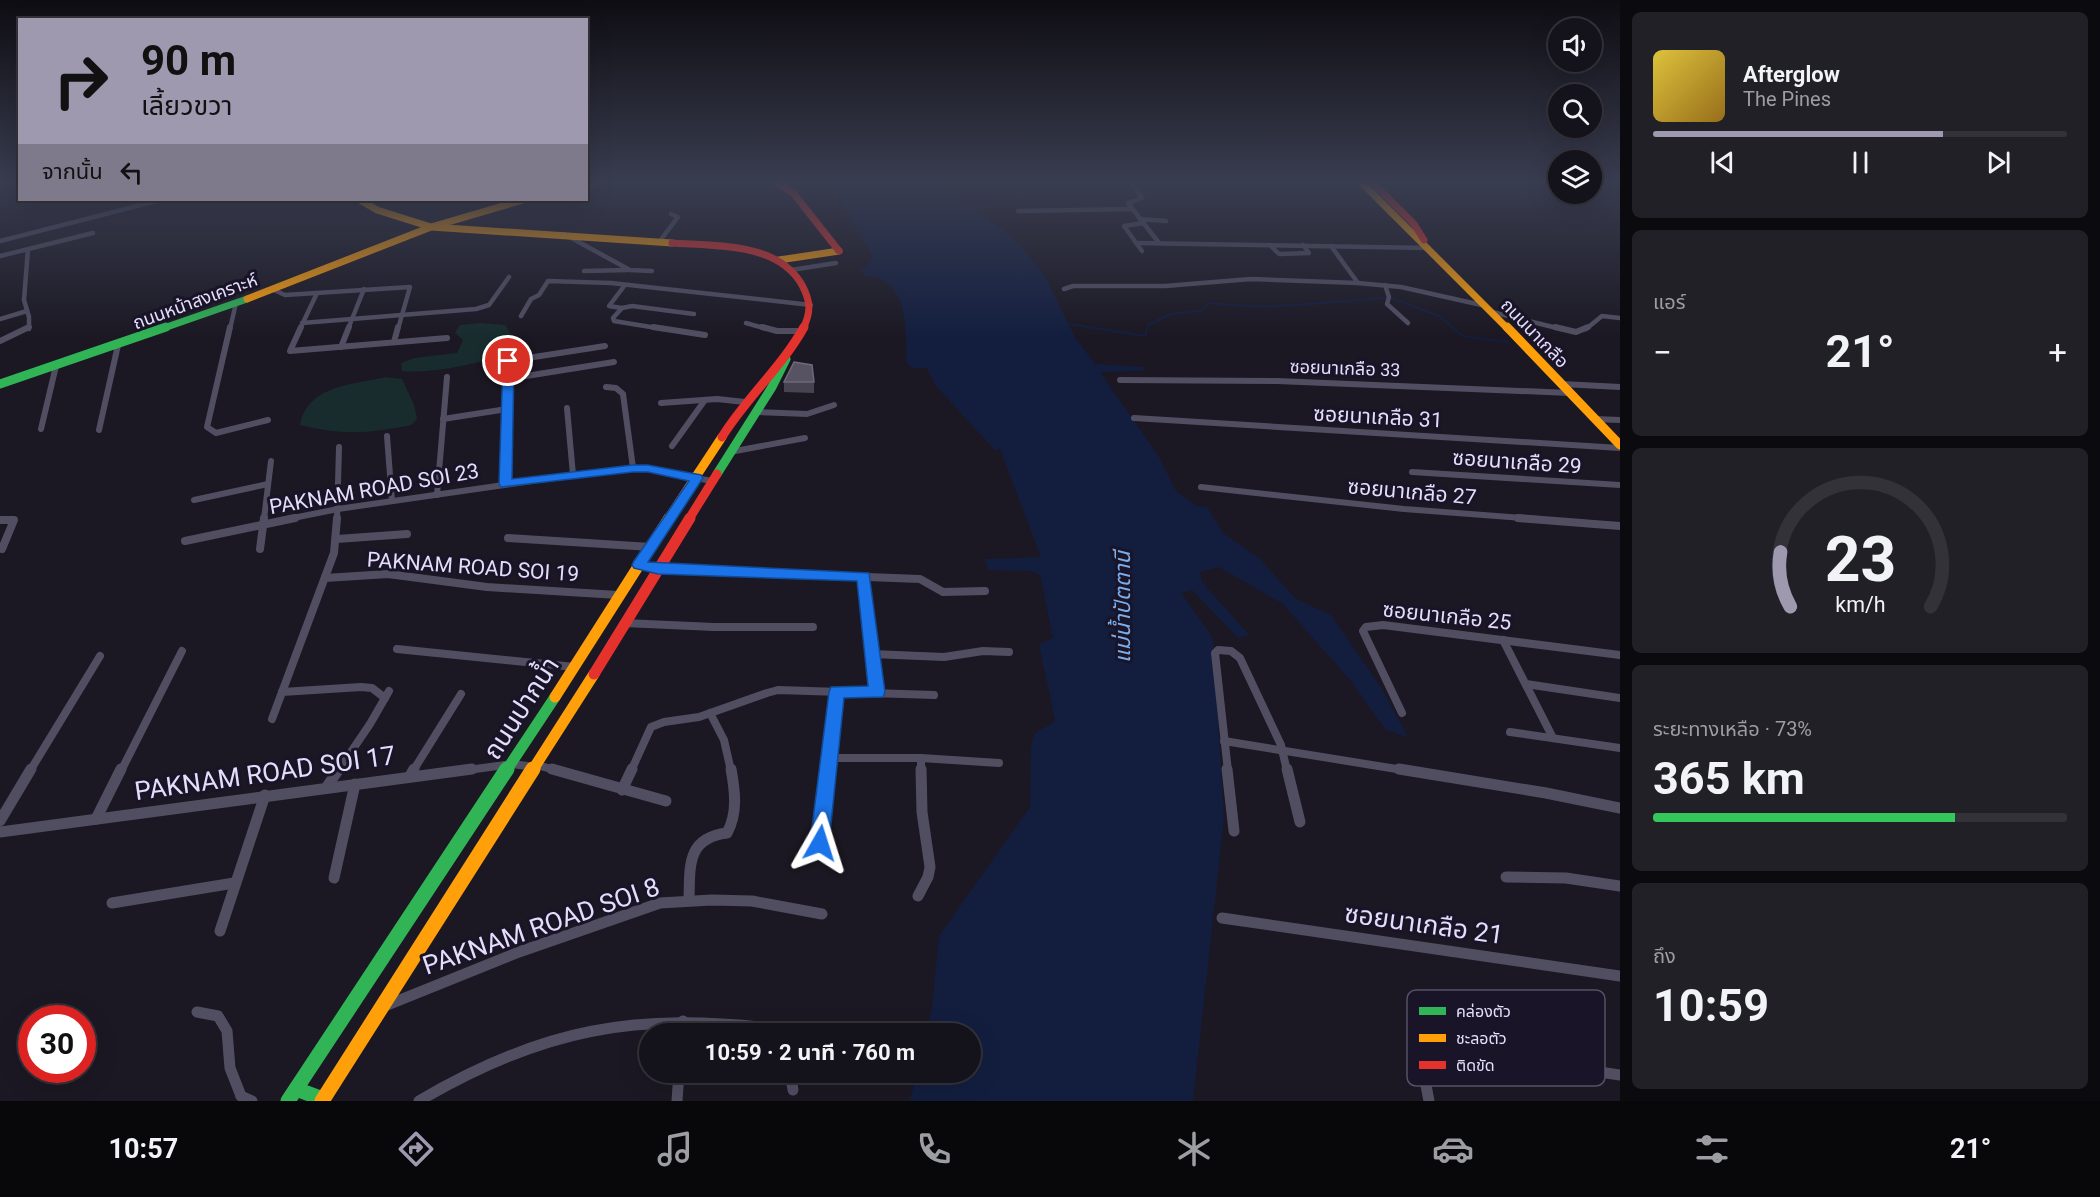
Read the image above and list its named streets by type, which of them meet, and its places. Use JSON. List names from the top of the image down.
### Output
{
  "streets": {
    "street": [
      "ถนนหน้าสงเคราะห์",
      "ถนนนาเกลือ",
      "ซอยนาเกลือ 33",
      "ซอยนาเกลือ 31",
      "ซอยนาเกลือ 29",
      "PAKNAM ROAD SOI 23",
      "ซอยนาเกลือ 27",
      "PAKNAM ROAD SOI 19",
      "ซอยนาเกลือ 25",
      "ถนนปากน้ำ",
      "PAKNAM ROAD SOI 17",
      "ซอยนาเกลือ 21",
      "PAKNAM ROAD SOI 8"
    ]
  },
  "crossings": [
    ["ถนนนาเกลือ", "ซอยนาเกลือ 33"],
    ["ถนนนาเกลือ", "ซอยนาเกลือ 31"],
    ["PAKNAM ROAD SOI 23", "ถนนปากน้ำ"],
    ["PAKNAM ROAD SOI 19", "ถนนปากน้ำ"],
    ["ถนนปากน้ำ", "PAKNAM ROAD SOI 17"],
    ["ถนนปากน้ำ", "PAKNAM ROAD SOI 8"]
  ],
  "water": ["แม่น้ำปัตตานี"],
  "legend": ["คล่องตัว", "ชะลอตัว", "ติดขัด"],
  "page": {
    "turn": ["90 m", "เลี้ยวขวา"],
    "song": ["Afterglow", "The Pines"],
    "then": "จากนั้น",
    "tile": [
      "แอร์",
      ["ระยะทางเหลือ · 73%", "365 km"],
      ["ถึง", "10:59"]
    ],
    "heat": ["−", "21°", "+"],
    "limit": "30",
    "trip": "10:59 · 2 นาที · 760 m",
    "tabs": ["10:57", "21°"],
    "gauge": ["23", "km/h"]
  }
}
